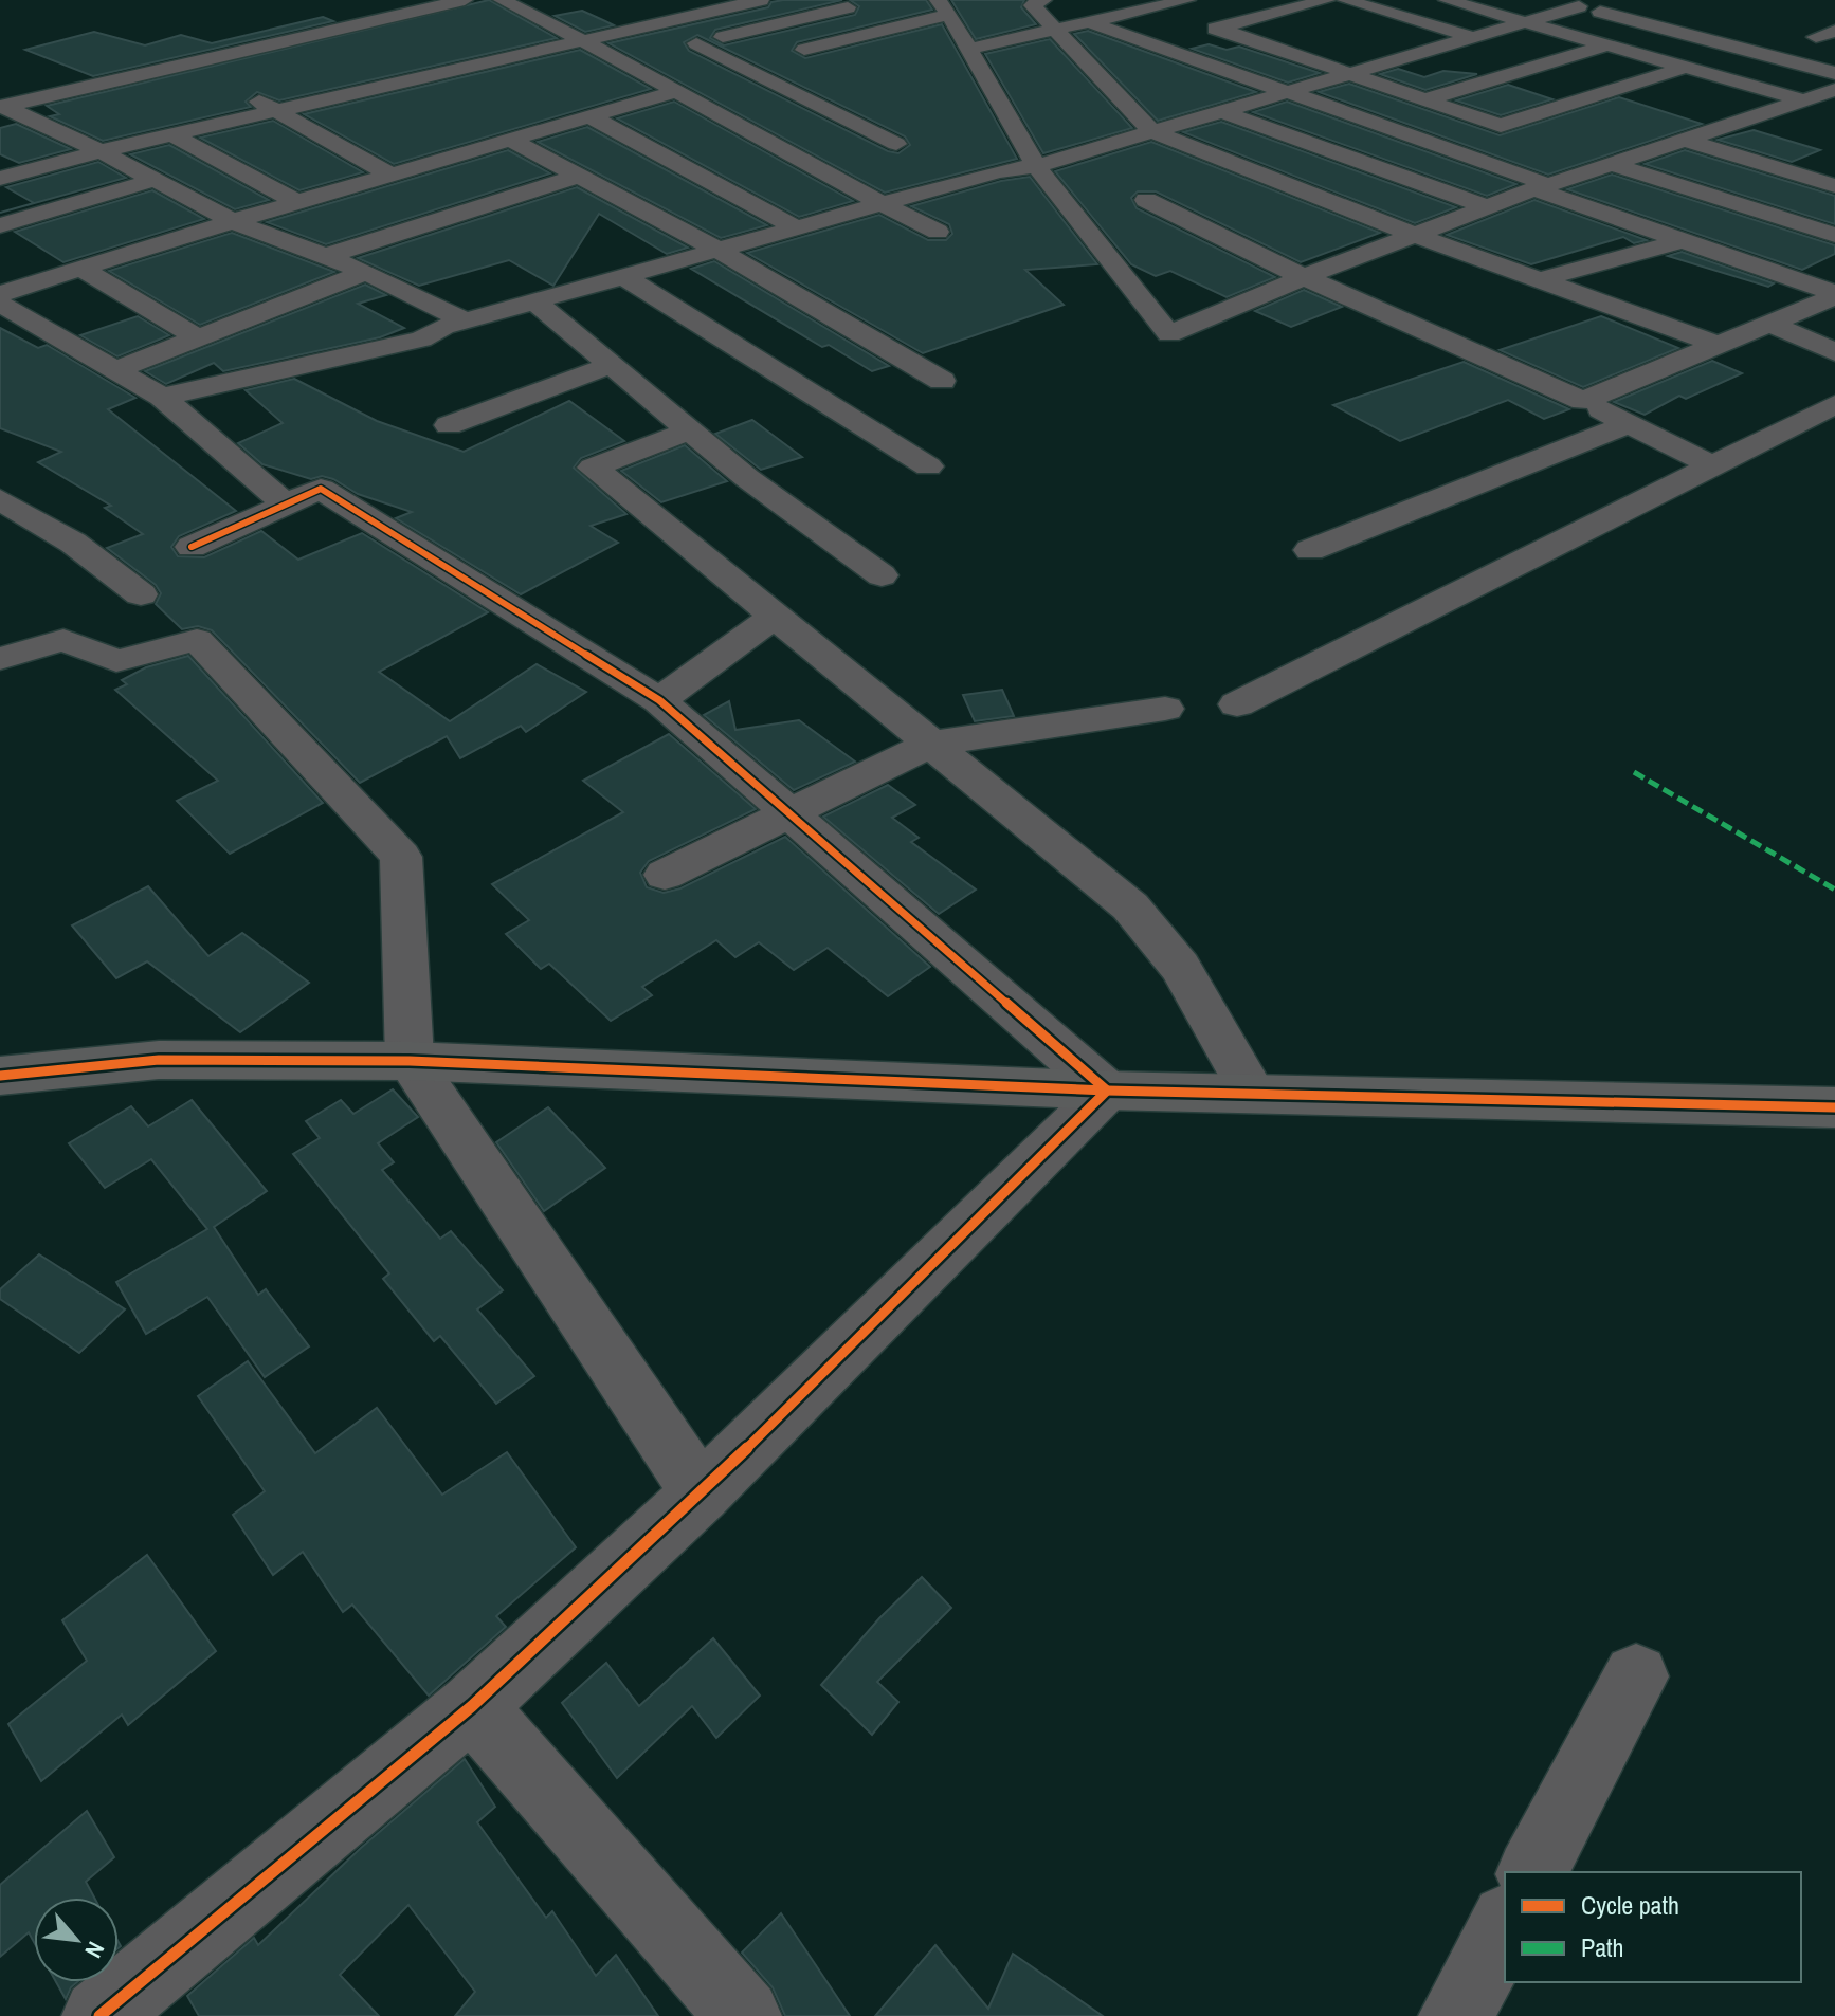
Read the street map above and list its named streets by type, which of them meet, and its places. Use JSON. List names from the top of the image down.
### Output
{
  "legend": ["Cycle path", "Path"],
  "north": "bottom right"
}
